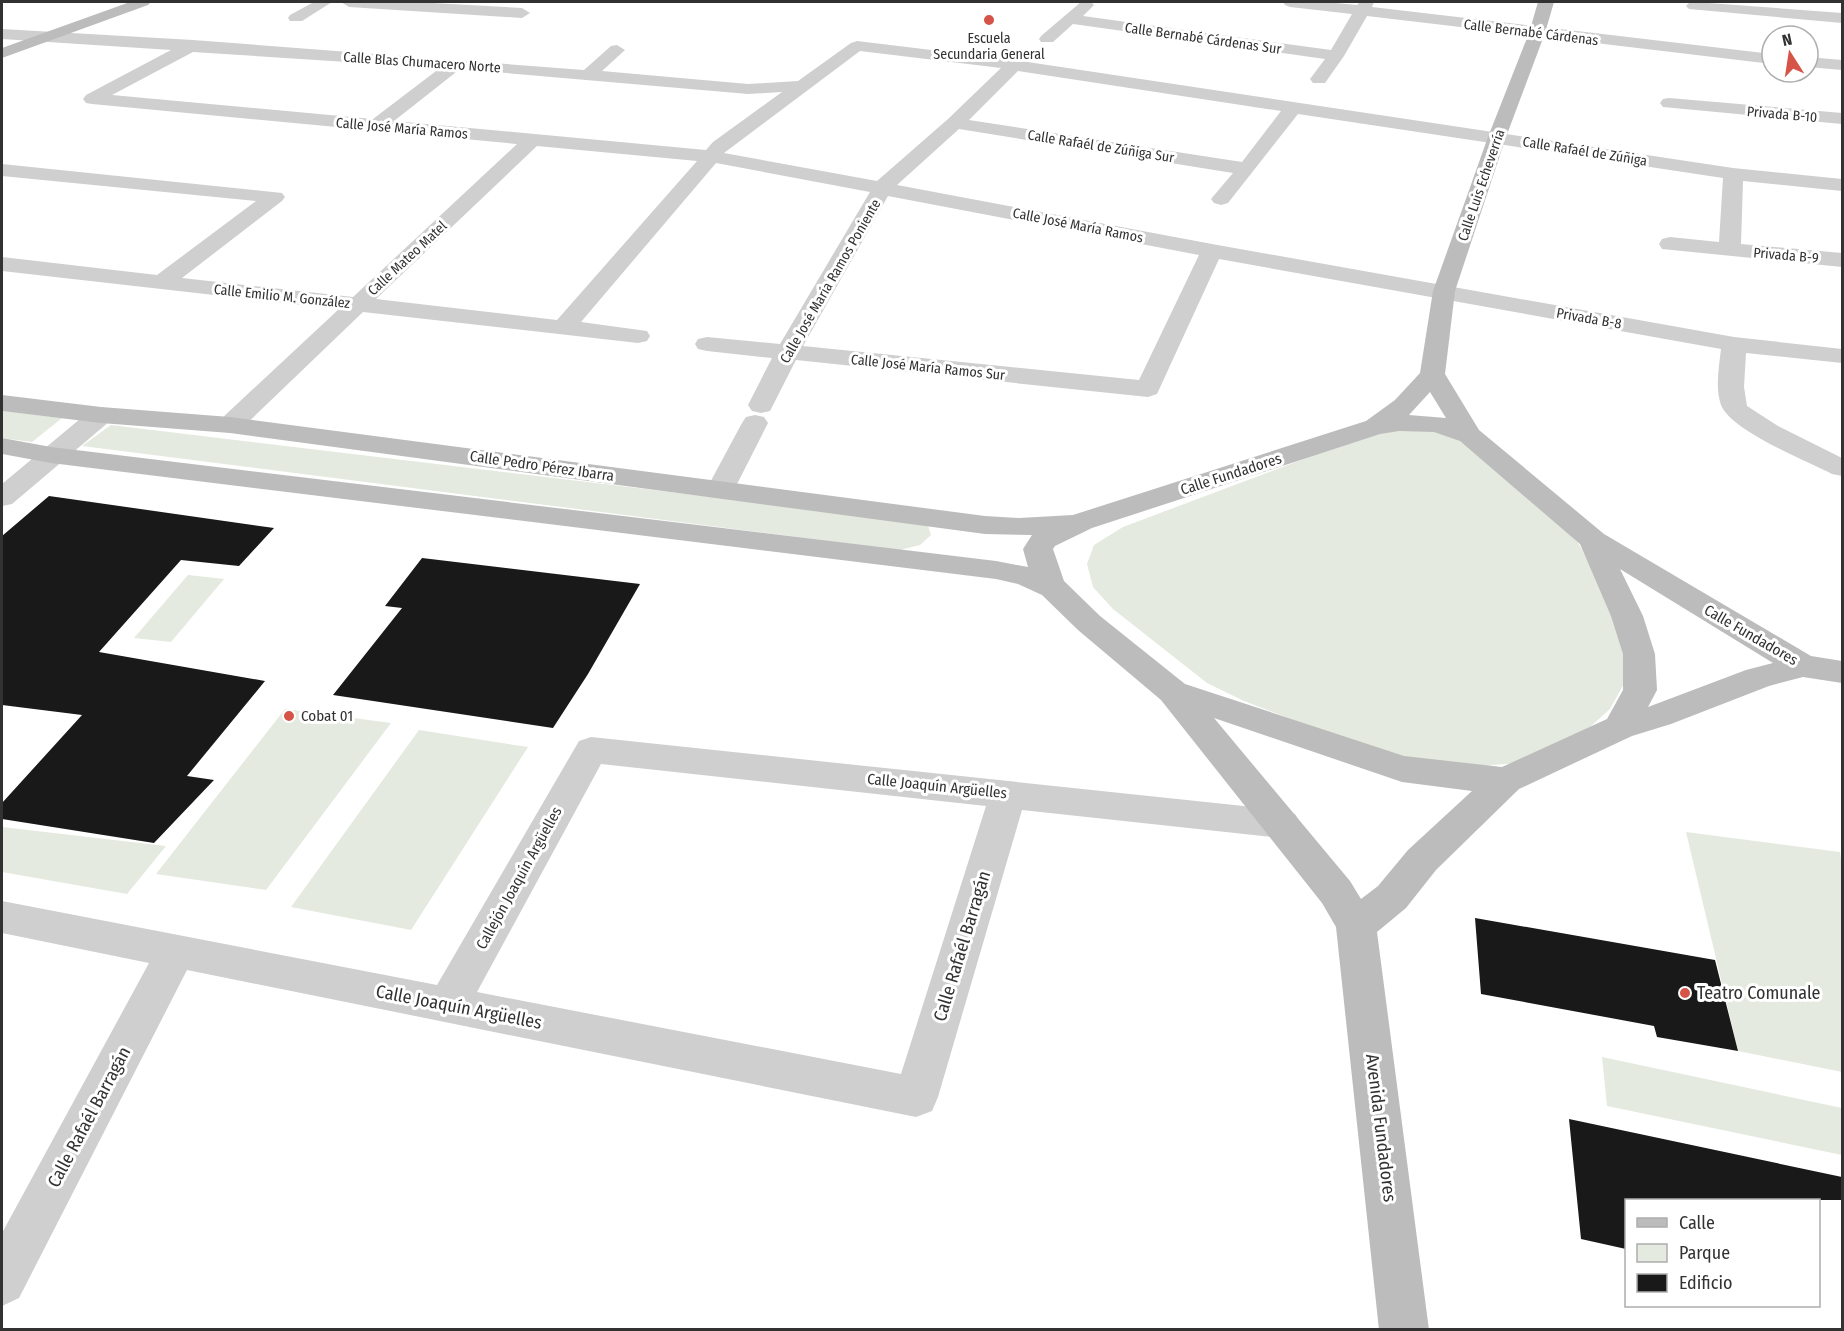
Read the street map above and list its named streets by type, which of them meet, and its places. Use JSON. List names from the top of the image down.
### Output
{
  "streets": {
    "main road": [
      "Calle Luis Echeverría",
      "Calle Pedro Pérez Ibarra",
      "Calle Fundadores",
      "Avenida Fundadores"
    ],
    "street": [
      "Calle Bernabé Cárdenas",
      "Calle Bernabé Cárdenas Sur",
      "Calle Blas Chumacero Norte",
      "Privada B-10",
      "Calle José María Ramos",
      "Calle Rafaél de Zúñiga Sur",
      "Calle Rafaél de Zúñiga",
      "Privada B-9",
      "Calle Mateo Matel",
      "Calle José María Ramos Poniente",
      "Calle Emilio M. González",
      "Privada B-8",
      "Calle José María Ramos Sur",
      "Calle Joaquín Argüelles",
      "Callejón Joaquín Argüelles",
      "Calle Rafaél Barragán"
    ]
  },
  "crossings": [
    ["Calle Bernabé Cárdenas", "Calle Luis Echeverría"],
    ["Calle Blas Chumacero Norte", "Calle José María Ramos"],
    ["Calle Blas Chumacero Norte", "Calle Rafaél de Zúñiga"],
    ["Calle José María Ramos", "Calle Luis Echeverría"],
    ["Calle José María Ramos", "Calle Mateo Matel"],
    ["Calle José María Ramos", "Calle José María Ramos Poniente"],
    ["Calle José María Ramos", "Privada B-8"],
    ["Calle José María Ramos", "Calle José María Ramos Sur"],
    ["Calle Rafaél de Zúñiga Sur", "Calle José María Ramos Poniente"],
    ["Calle Rafaél de Zúñiga", "Calle Luis Echeverría"],
    ["Calle Rafaél de Zúñiga", "Calle José María Ramos Poniente"],
    ["Calle Luis Echeverría", "Privada B-8"],
    ["Calle Mateo Matel", "Calle Emilio M. González"],
    ["Calle Mateo Matel", "Calle Pedro Pérez Ibarra"],
    ["Calle José María Ramos Poniente", "Calle José María Ramos Sur"],
    ["Calle José María Ramos Poniente", "Calle Pedro Pérez Ibarra"],
    ["Calle Pedro Pérez Ibarra", "Calle Fundadores"],
    ["Calle Fundadores", "Calle Joaquín Argüelles"],
    ["Calle Fundadores", "Avenida Fundadores"],
    ["Calle Joaquín Argüelles", "Callejón Joaquín Argüelles"],
    ["Calle Joaquín Argüelles", "Calle Rafaél Barragán"]
  ],
  "places": ["Escuela Secundaria General", "Cobat 01", "Teatro Comunale"],
  "legend": ["Calle", "Parque", "Edificio"],
  "north": "top"
}
